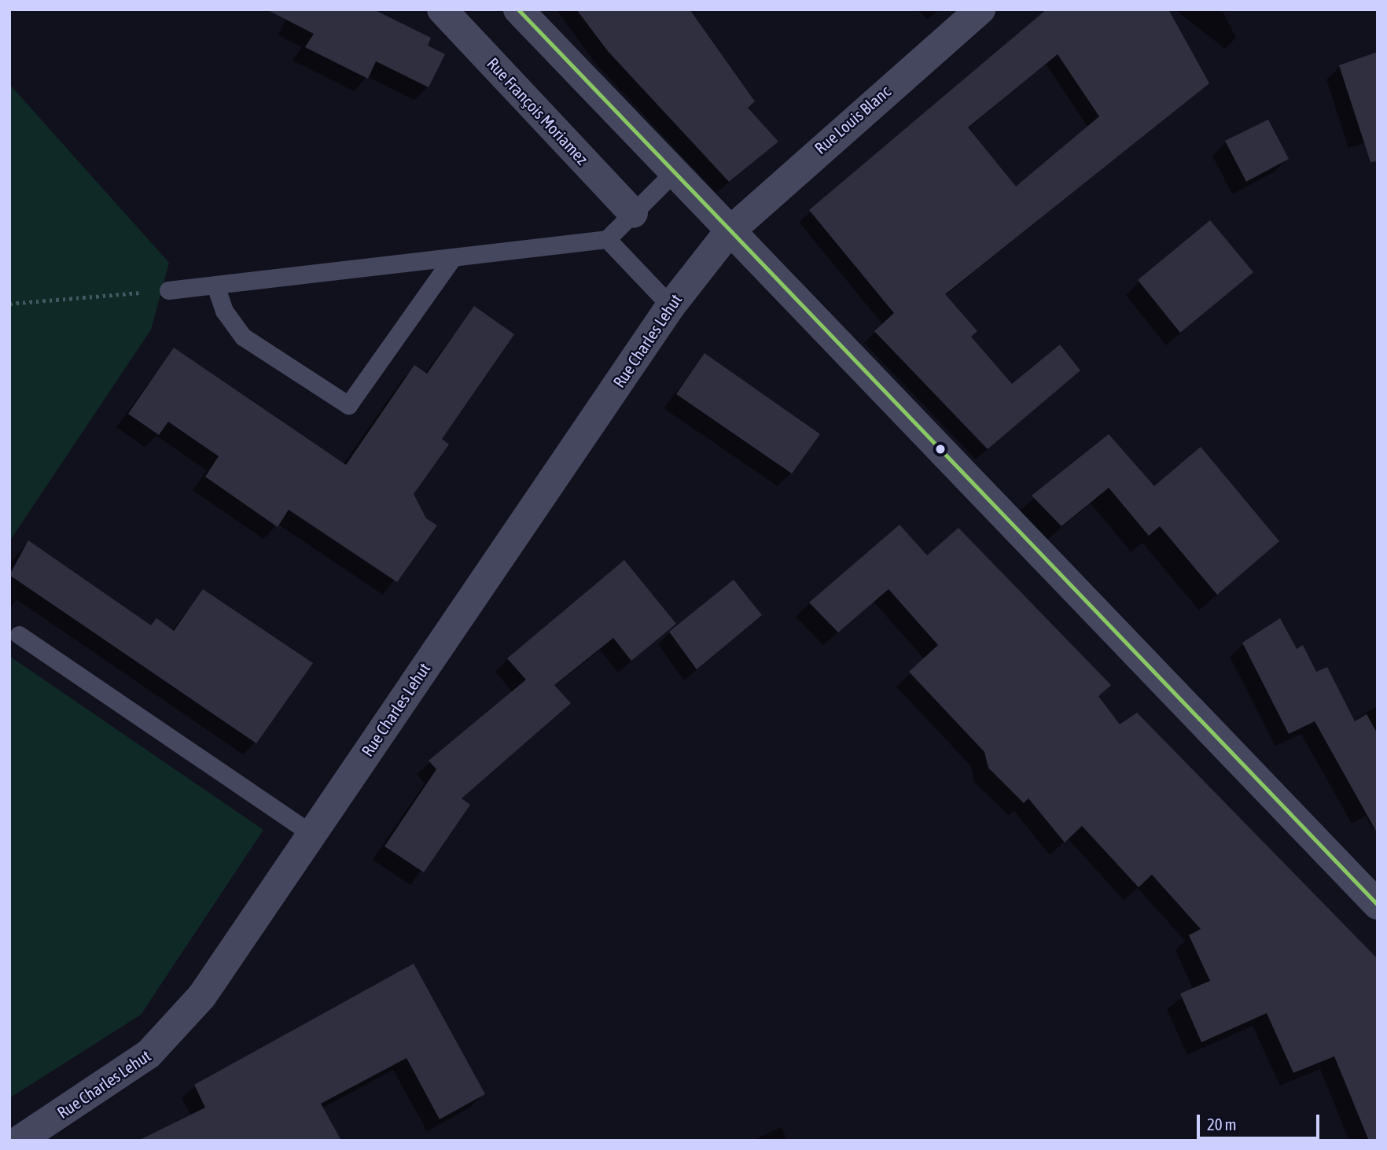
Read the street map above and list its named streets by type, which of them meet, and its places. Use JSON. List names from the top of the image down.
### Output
{
  "streets": {
    "street": ["Rue François Moriamez", "Rue Louis Blanc", "Rue Charles Lehut"]
  },
  "crossings": [
    ["Rue Louis Blanc", "Rue Charles Lehut"]
  ],
  "scale_bar": "20 m"
}
